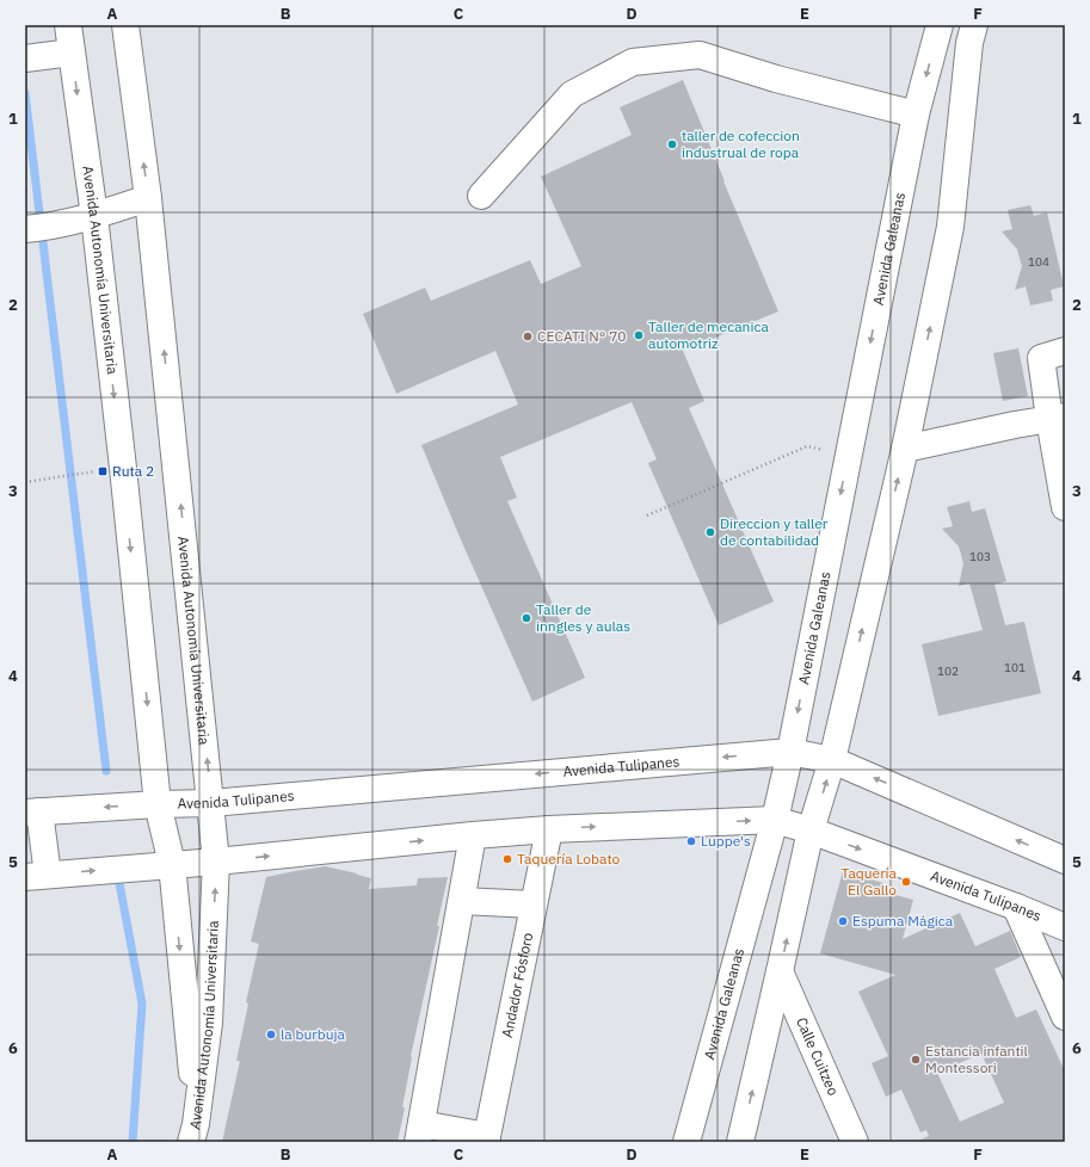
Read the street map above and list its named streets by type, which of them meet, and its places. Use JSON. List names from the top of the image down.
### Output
{
  "streets": {
    "street": [
      "Avenida Galeanas",
      "Avenida Autonomía Universitaria",
      "Avenida Tulipanes",
      "Andador Fósforo",
      "Calle Cuitzeo"
    ]
  },
  "crossings": [
    ["Avenida Galeanas", "Avenida Tulipanes"],
    ["Avenida Autonomía Universitaria", "Avenida Tulipanes"],
    ["Avenida Tulipanes", "Andador Fósforo"]
  ],
  "places": {
    "other": [
      "taller de cofeccion industrual de ropa",
      "Taller de mecanica automotriz",
      "CECATI N° 70",
      "Direccion y taller de contabilidad",
      "Taller de inngles y aulas",
      "Luppe's",
      "Taquería Lobato",
      "Taquería El Gallo",
      "Espuma Mágica",
      "la burbuja",
      "Estancia infantil Montessori"
    ],
    "transit": ["Ruta 2"]
  },
  "house_numbers": [
    "104",
    "103",
    "101",
    "102"
  ],
  "grid": {
    "columns": [
      "A",
      "B",
      "C",
      "D",
      "E",
      "F"
    ],
    "rows": [
      "1",
      "2",
      "3",
      "4",
      "5",
      "6"
    ]
  }
}
